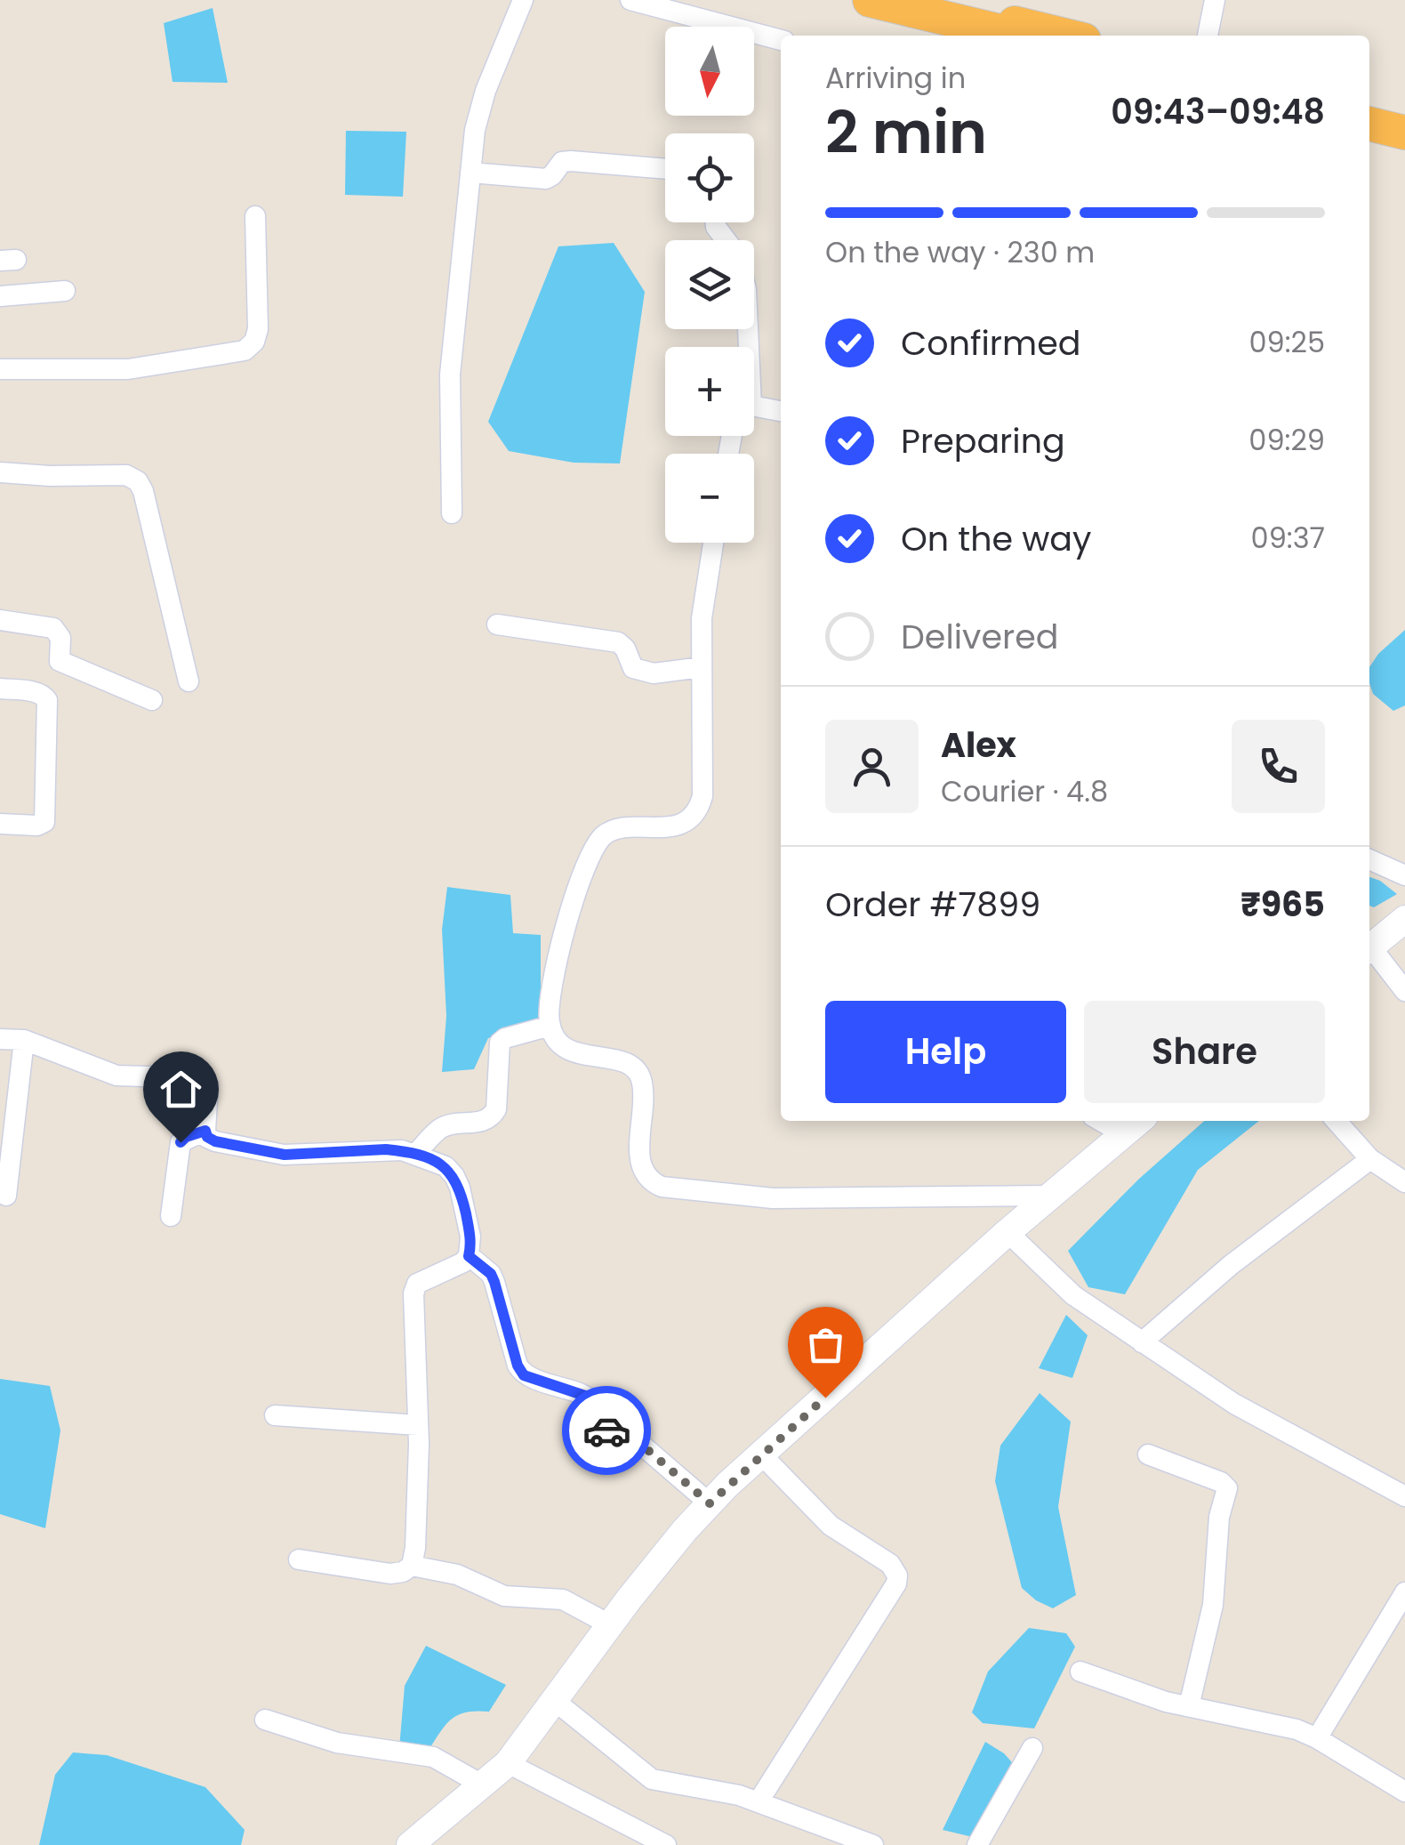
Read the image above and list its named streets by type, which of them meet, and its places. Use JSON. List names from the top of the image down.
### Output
{
  "north": "bottom",
  "page": {
    "map_buttons": ["+", "−"],
    "heading": ["2 min", "Arriving in", "09:43–09:48"],
    "panel": [
      "Alex",
      "Courier · 4.8",
      "Order #7899",
      "₹965"
    ],
    "bar": "On the way · 230 m",
    "list": [
      ["Confirmed", "09:25"],
      ["Preparing", "09:29"],
      ["On the way", "09:37"],
      "Delivered"
    ],
    "buttons": ["Help", "Share"]
  }
}
